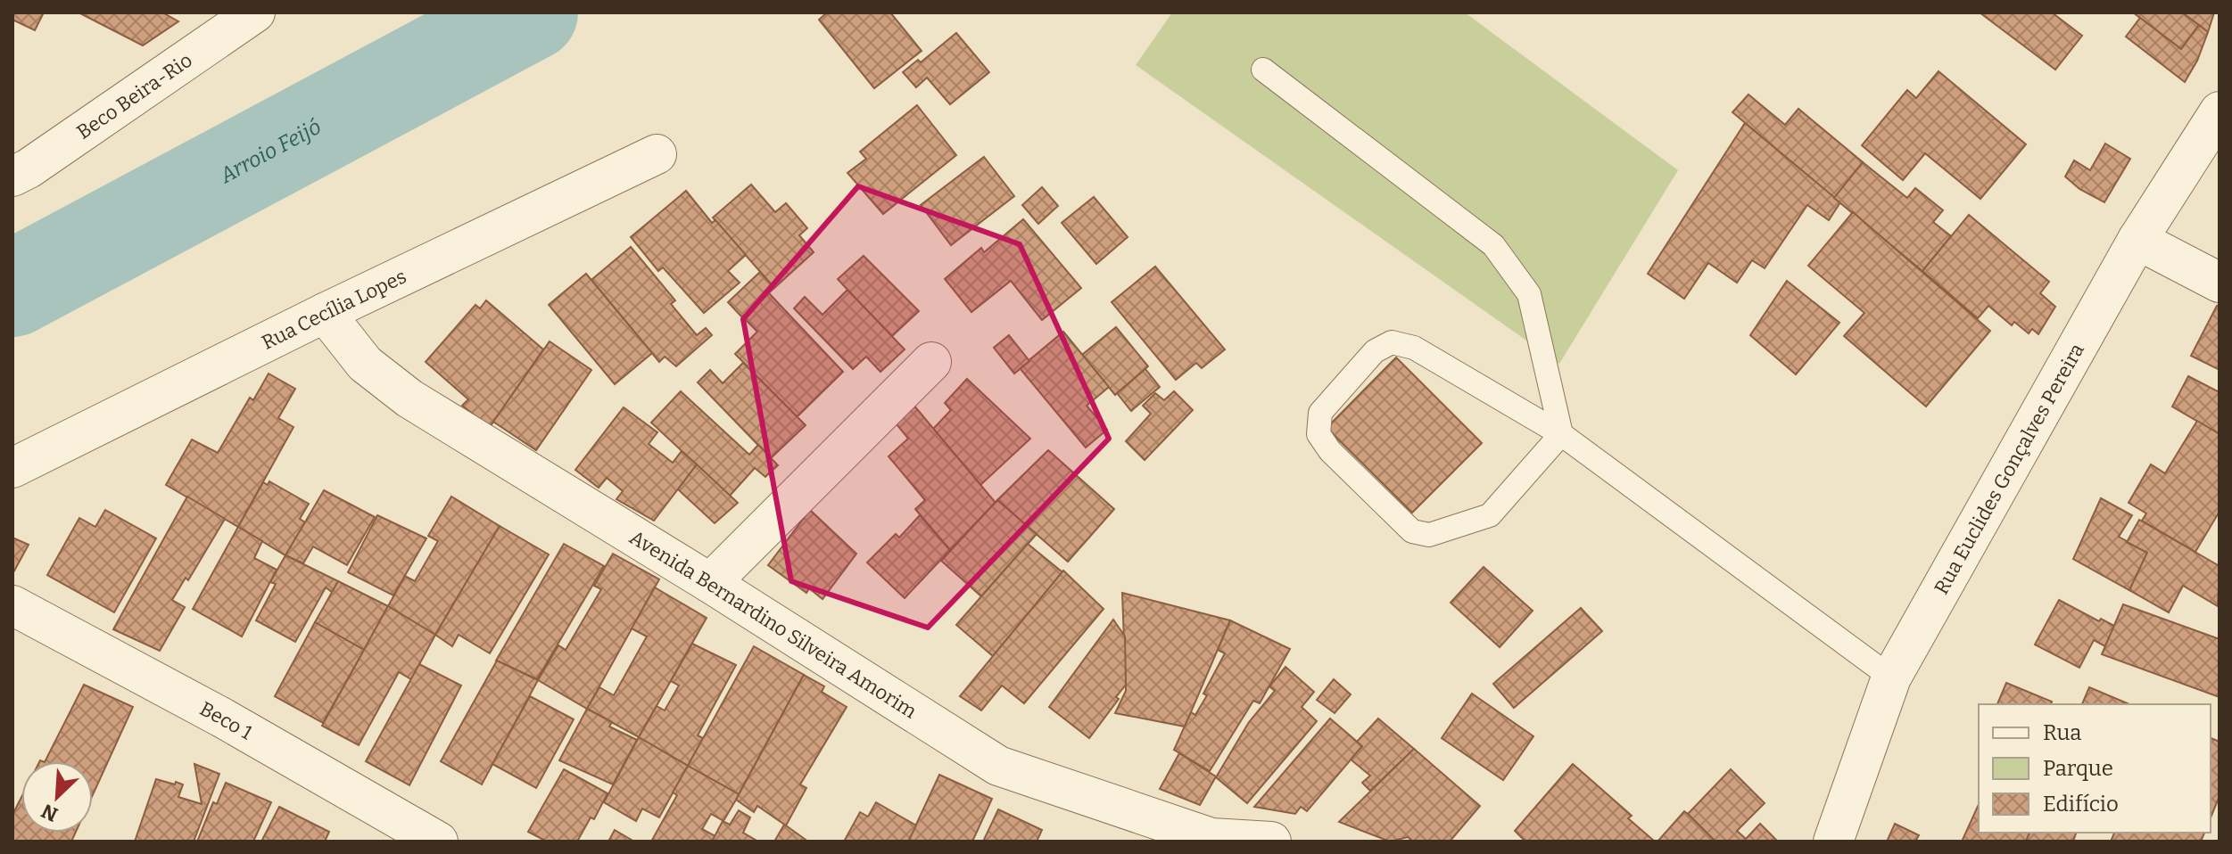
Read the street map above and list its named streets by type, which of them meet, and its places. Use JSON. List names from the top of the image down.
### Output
{
  "streets": {
    "street": [
      "Beco Beira-Rio",
      "Rua Cecília Lopes",
      "Rua Euclides Gonçalves Pereira",
      "Avenida Bernardino Silveira Amorim",
      "Beco 1"
    ]
  },
  "crossings": [
    ["Rua Cecília Lopes", "Avenida Bernardino Silveira Amorim"]
  ],
  "water": ["Arroio Feijó"],
  "legend": ["Rua", "Parque", "Edifício"],
  "north": "bottom left"
}
